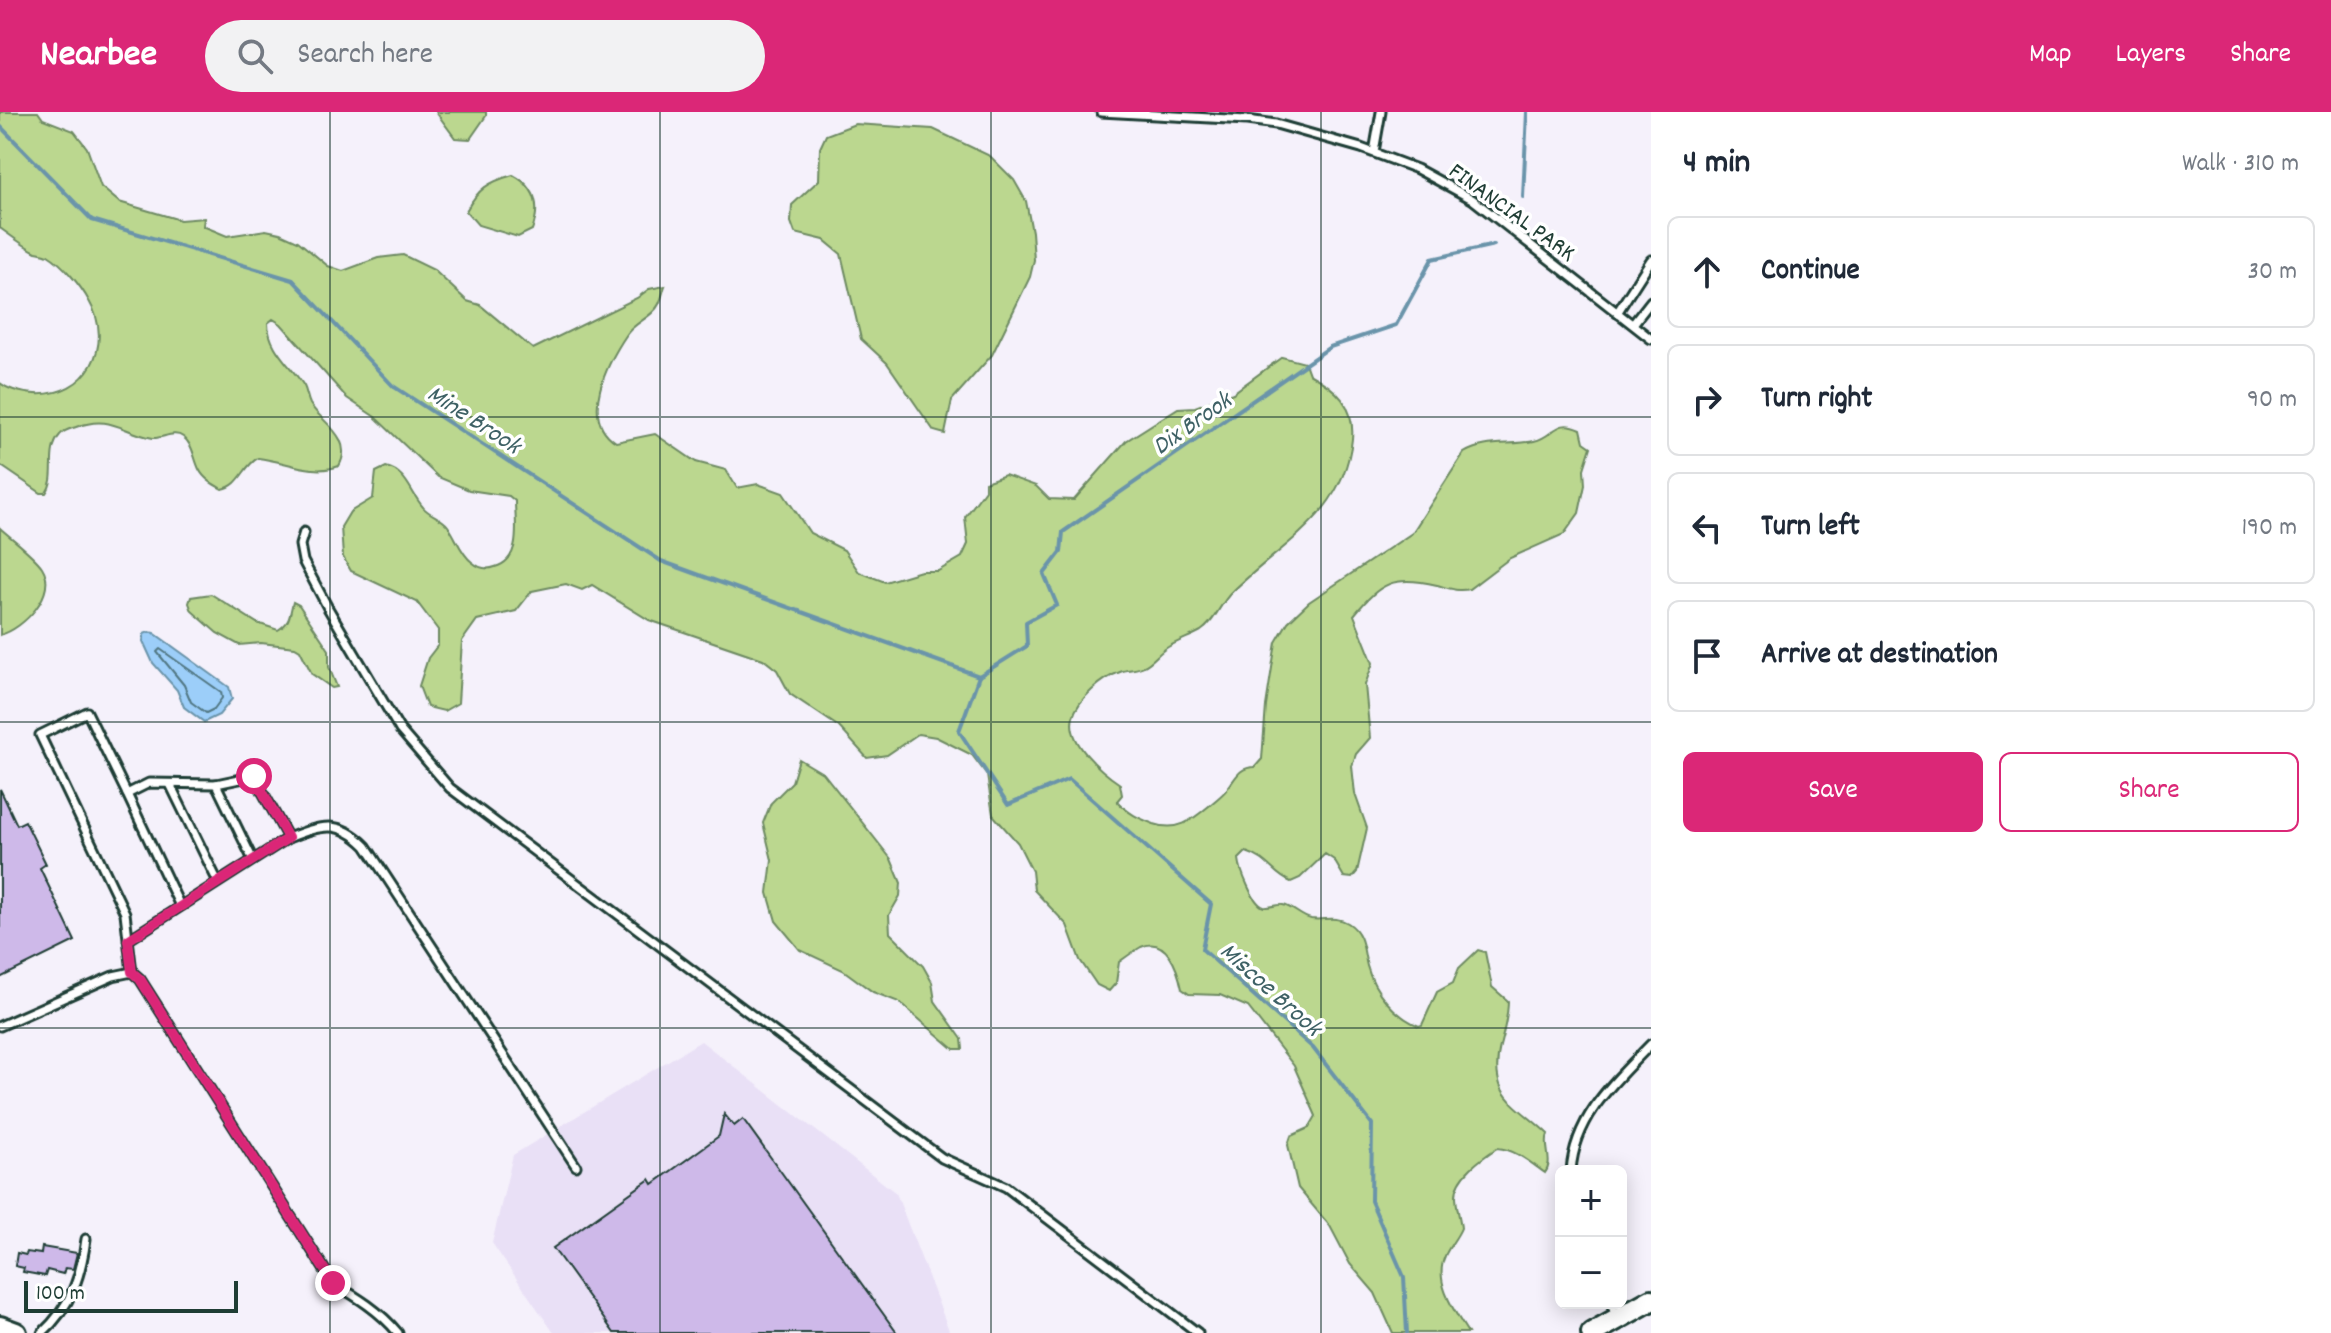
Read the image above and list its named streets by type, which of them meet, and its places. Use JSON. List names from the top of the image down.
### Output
{
  "streets": {
    "lane": ["FINANCIAL PARK"]
  },
  "water": ["Mine Brook", "Dix Brook", "Miscoe Brook"],
  "scale_bar": "100 m",
  "page": {
    "header": "Nearbee",
    "search": "Search here",
    "nav": ["Map", "Layers", "Share"],
    "heading": ["4 min", "Walk · 310 m"],
    "list": [
      ["Continue", "30 m"],
      ["Turn right", "90 m"],
      ["Turn left", "190 m"],
      "Arrive at destination"
    ],
    "buttons": ["Save", "Share"],
    "map_buttons": ["+", "−"],
    "scale": "100 m"
  }
}
